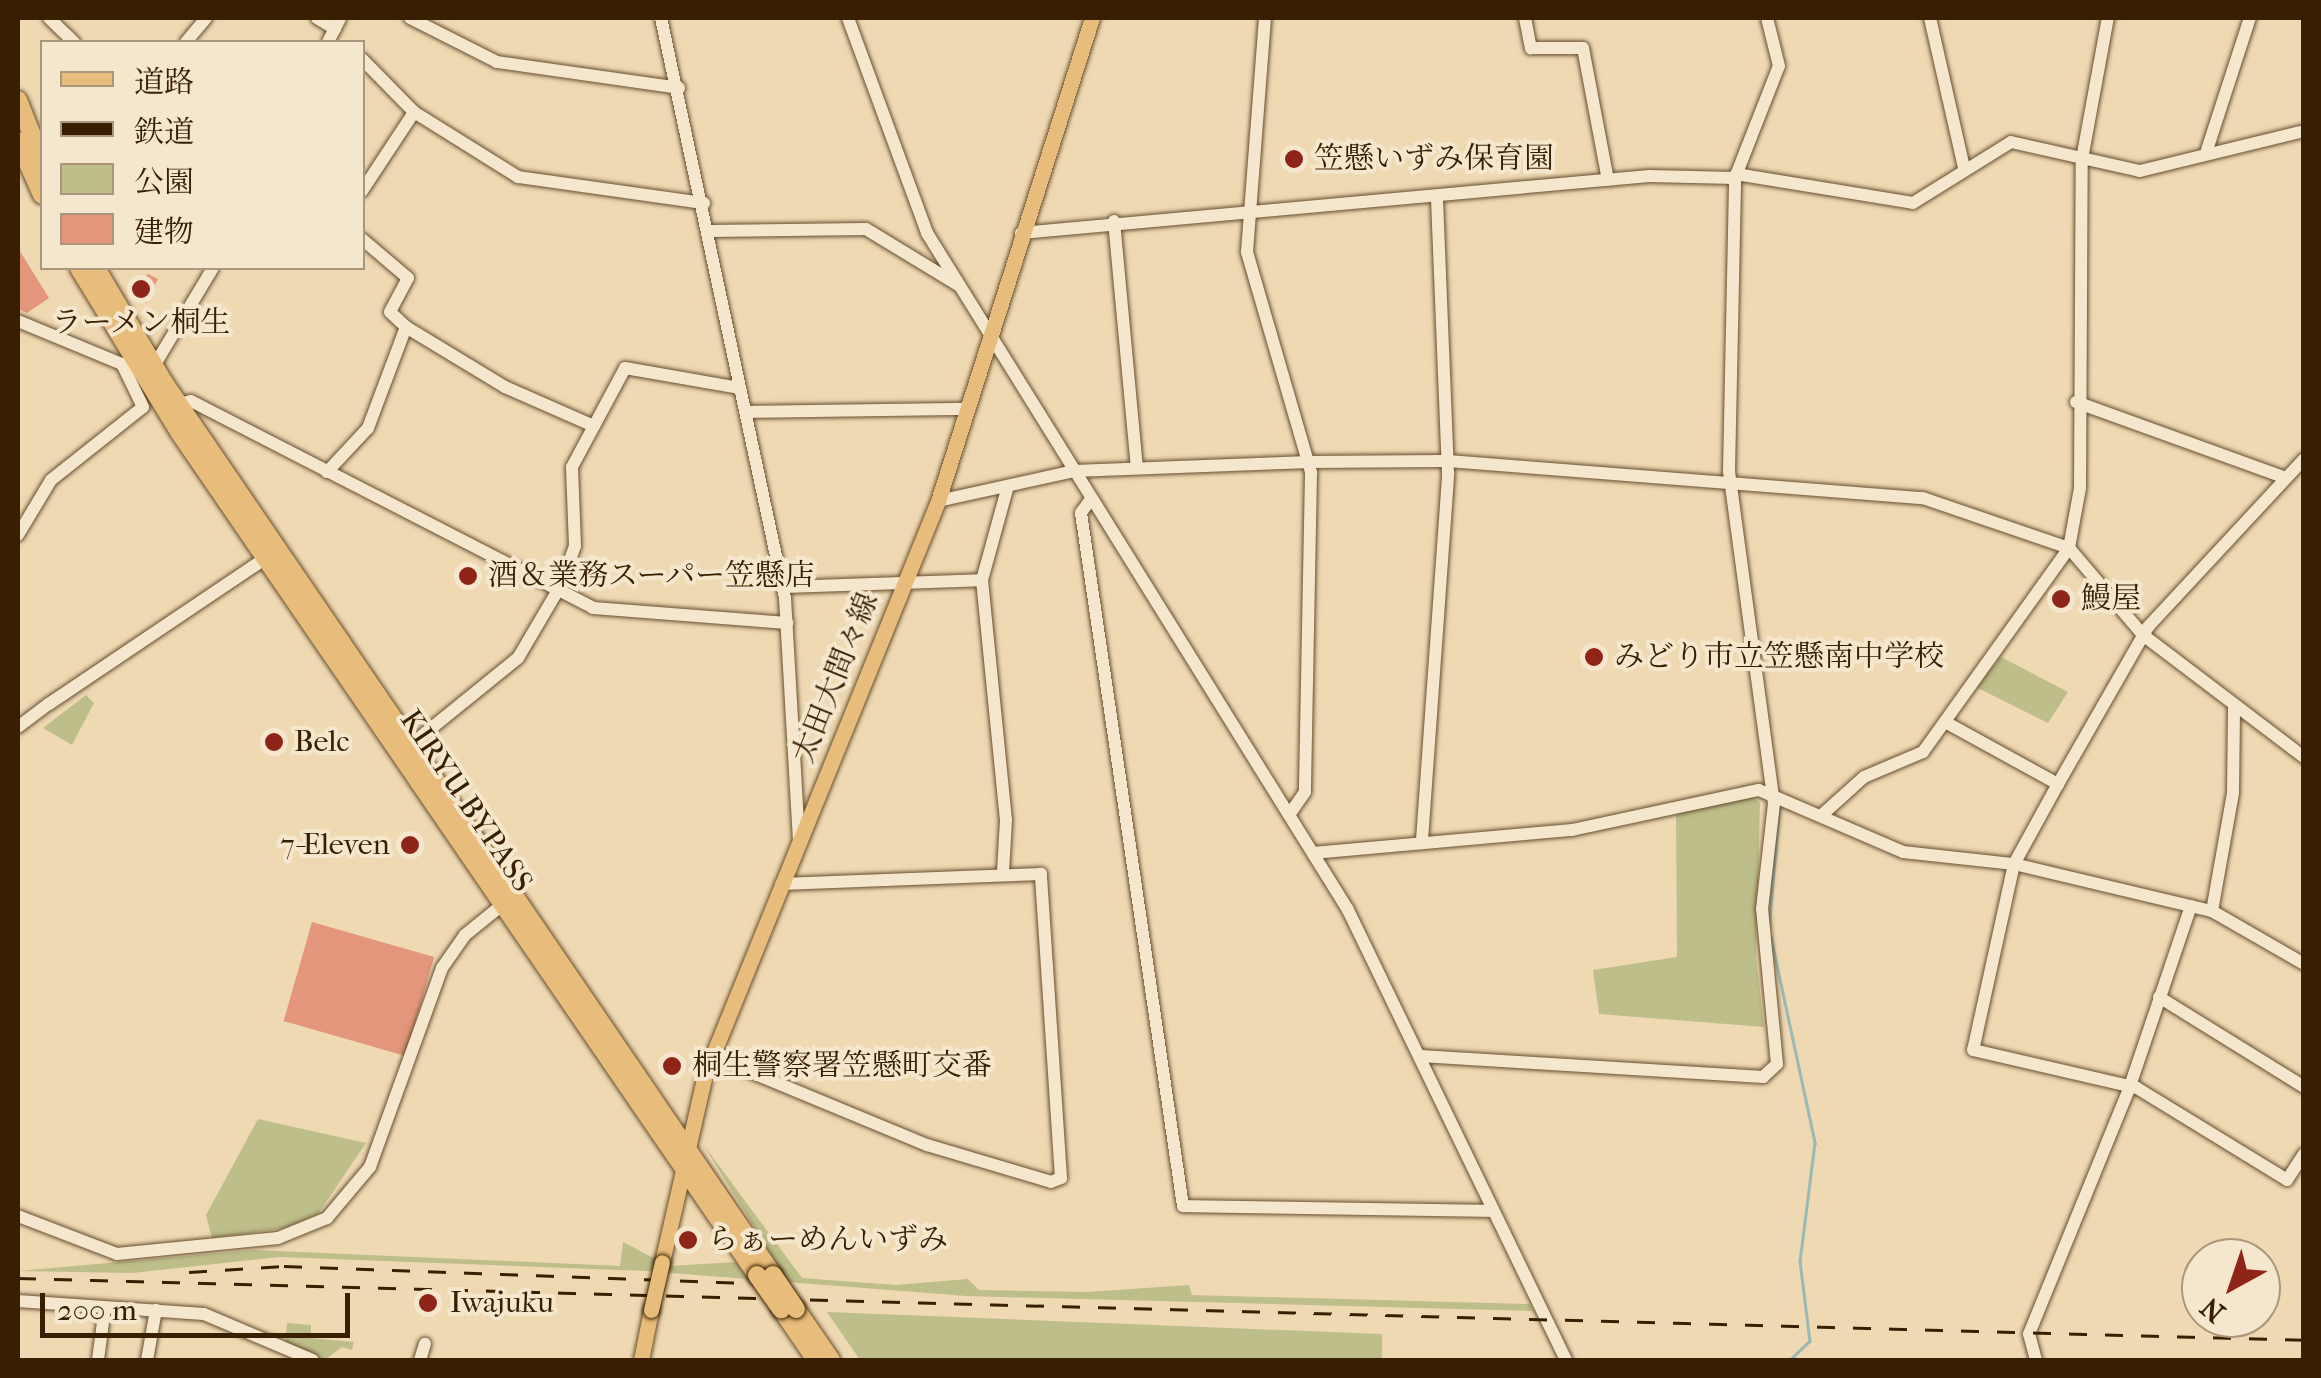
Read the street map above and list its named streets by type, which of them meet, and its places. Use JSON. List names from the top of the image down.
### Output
{
  "streets": {
    "highway": ["KIRYU BYPASS"],
    "main road": ["太田大間々線"]
  },
  "crossings": [
    ["太田大間々線", "KIRYU BYPASS"]
  ],
  "places": [
    "笠懸いずみ保育園",
    "ラーメン桐生",
    "酒＆業務スーパー笠懸店",
    "鰻屋",
    "みどり市立笠懸南中学校",
    "Belc",
    "7-Eleven",
    "桐生警察署笠懸町交番",
    "らぁーめんいずみ",
    "Iwajuku"
  ],
  "legend": [
    "道路",
    "鉄道",
    "公園",
    "建物"
  ],
  "scale_bar": "200 m",
  "north": "bottom left"
}
